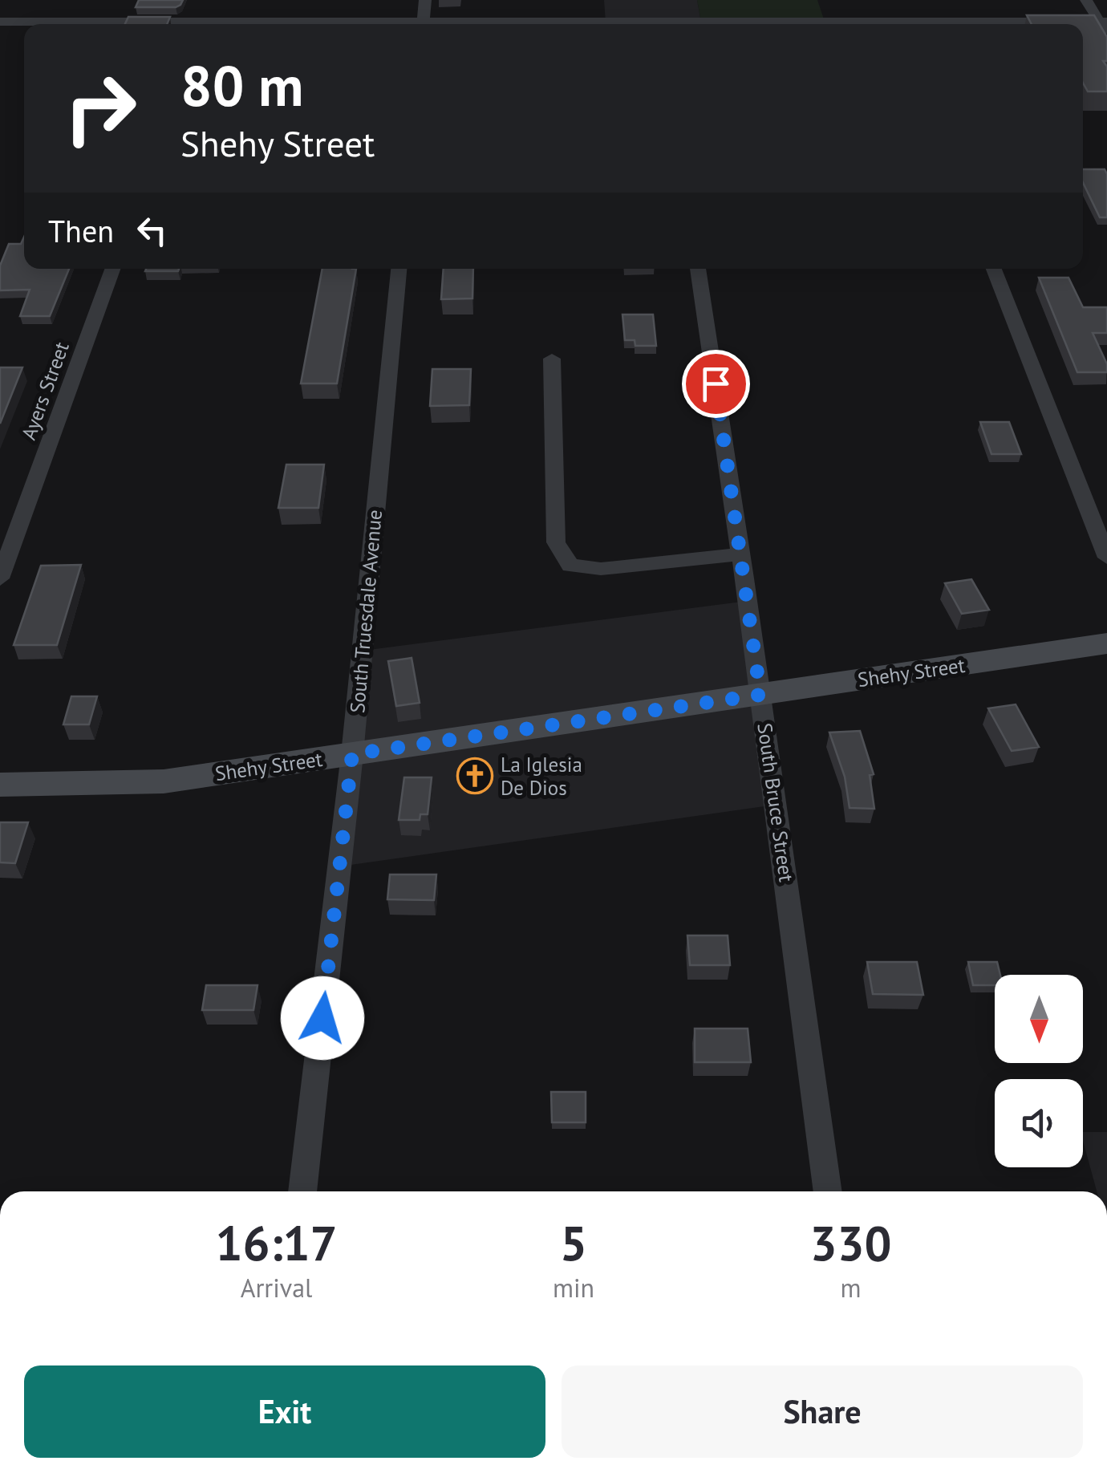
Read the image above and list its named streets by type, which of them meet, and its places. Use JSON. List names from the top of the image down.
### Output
{
  "streets": {
    "street": [
      "Ayers Street",
      "South Truesdale Avenue",
      "Shehy Street",
      "South Bruce Street"
    ]
  },
  "crossings": [
    ["South Truesdale Avenue", "Shehy Street"],
    ["Shehy Street", "South Bruce Street"]
  ],
  "places": {
    "church": ["La Iglesia De Dios"]
  },
  "north": "bottom",
  "page": {
    "turn": ["80 m", "Shehy Street"],
    "then": "Then",
    "eta": [
      "16:17",
      "Arrival",
      "5",
      "min",
      "330",
      "m"
    ],
    "buttons": ["Exit", "Share"]
  }
}
